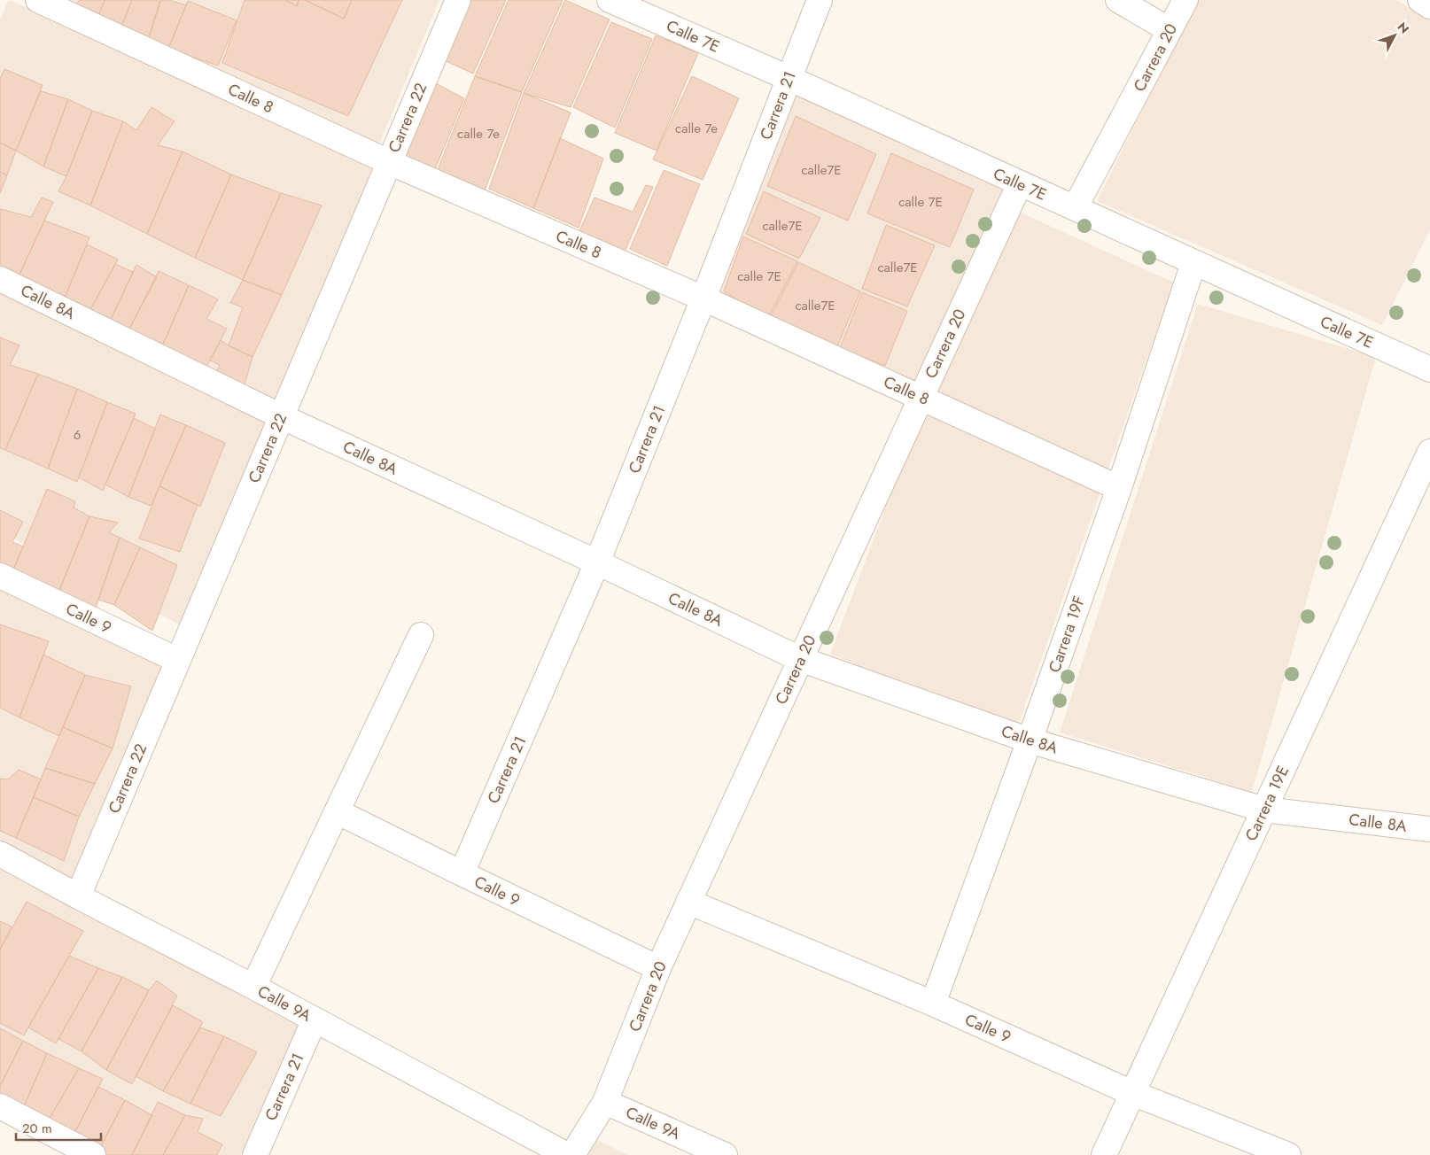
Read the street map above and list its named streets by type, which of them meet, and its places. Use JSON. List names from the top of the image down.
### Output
{
  "streets": {
    "street": [
      "Calle 7E",
      "Carrera 20",
      "Calle 8",
      "Carrera 21",
      "Carrera 22",
      "Calle 8A",
      "Calle 9",
      "Carrera 19F",
      "Carrera 19E",
      "Calle 9A"
    ]
  },
  "crossings": [
    ["Calle 7E", "Carrera 20"],
    ["Calle 7E", "Carrera 21"],
    ["Calle 7E", "Carrera 19F"],
    ["Carrera 20", "Calle 8"],
    ["Carrera 20", "Calle 8A"],
    ["Carrera 20", "Calle 9"],
    ["Carrera 20", "Calle 9A"],
    ["Calle 8", "Carrera 21"],
    ["Calle 8", "Carrera 22"],
    ["Calle 8", "Carrera 19F"],
    ["Carrera 21", "Calle 8A"],
    ["Carrera 21", "Calle 9"],
    ["Carrera 21", "Calle 9A"],
    ["Carrera 22", "Calle 8A"],
    ["Carrera 22", "Calle 9"],
    ["Carrera 22", "Calle 9A"],
    ["Calle 8A", "Carrera 19F"],
    ["Calle 8A", "Carrera 19E"],
    ["Calle 9", "Carrera 19F"],
    ["Calle 9", "Carrera 19E"]
  ],
  "house_numbers": [
    "calle 7e",
    "calle 7e",
    "calle7E",
    "calle 7E",
    "calle7E",
    "calle7E",
    "calle 7E",
    "calle7E",
    "6"
  ],
  "scale_bar": "20 m",
  "north": "top right"
}
